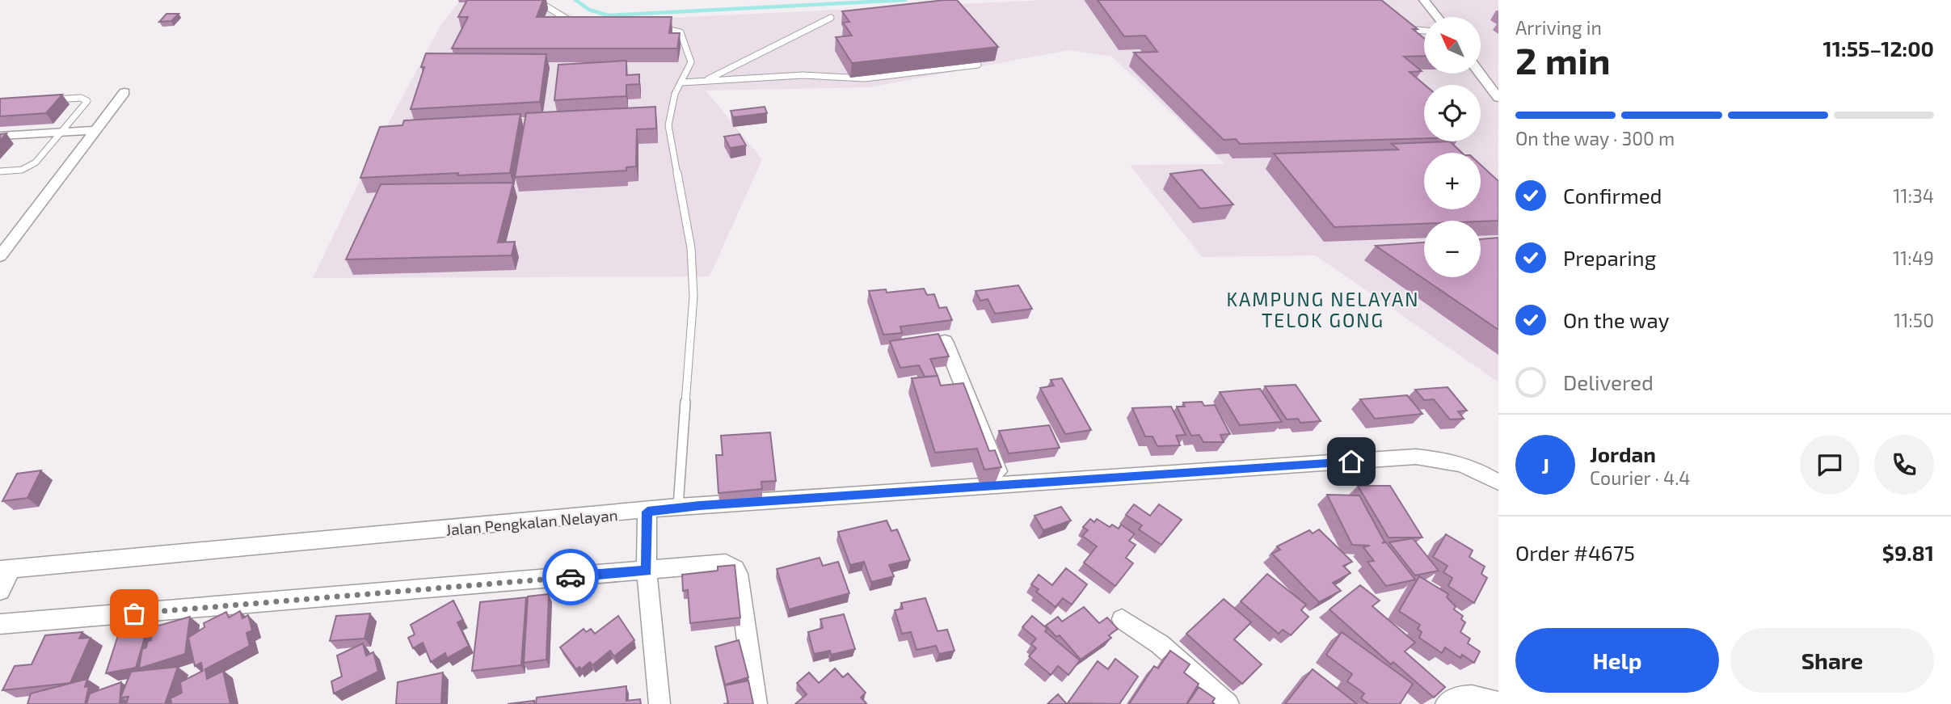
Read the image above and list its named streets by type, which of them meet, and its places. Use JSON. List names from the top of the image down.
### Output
{
  "streets": {
    "street": ["Jalan Pengkalan Nelayan"]
  },
  "districts": ["KAMPUNG NELAYAN TELOK GONG"],
  "north": "top left",
  "page": {
    "heading": ["2 min", "Arriving in", "11:55–12:00"],
    "panel": [
      "Jordan",
      "Courier · 4.4",
      "Order #4675",
      "$9.81"
    ],
    "map_buttons": ["+", "−"],
    "bar": "On the way · 300 m",
    "list": [
      ["Confirmed", "11:34"],
      ["Preparing", "11:49"],
      ["On the way", "11:50"],
      "Delivered"
    ],
    "round": "J",
    "buttons": ["Help", "Share"]
  }
}
